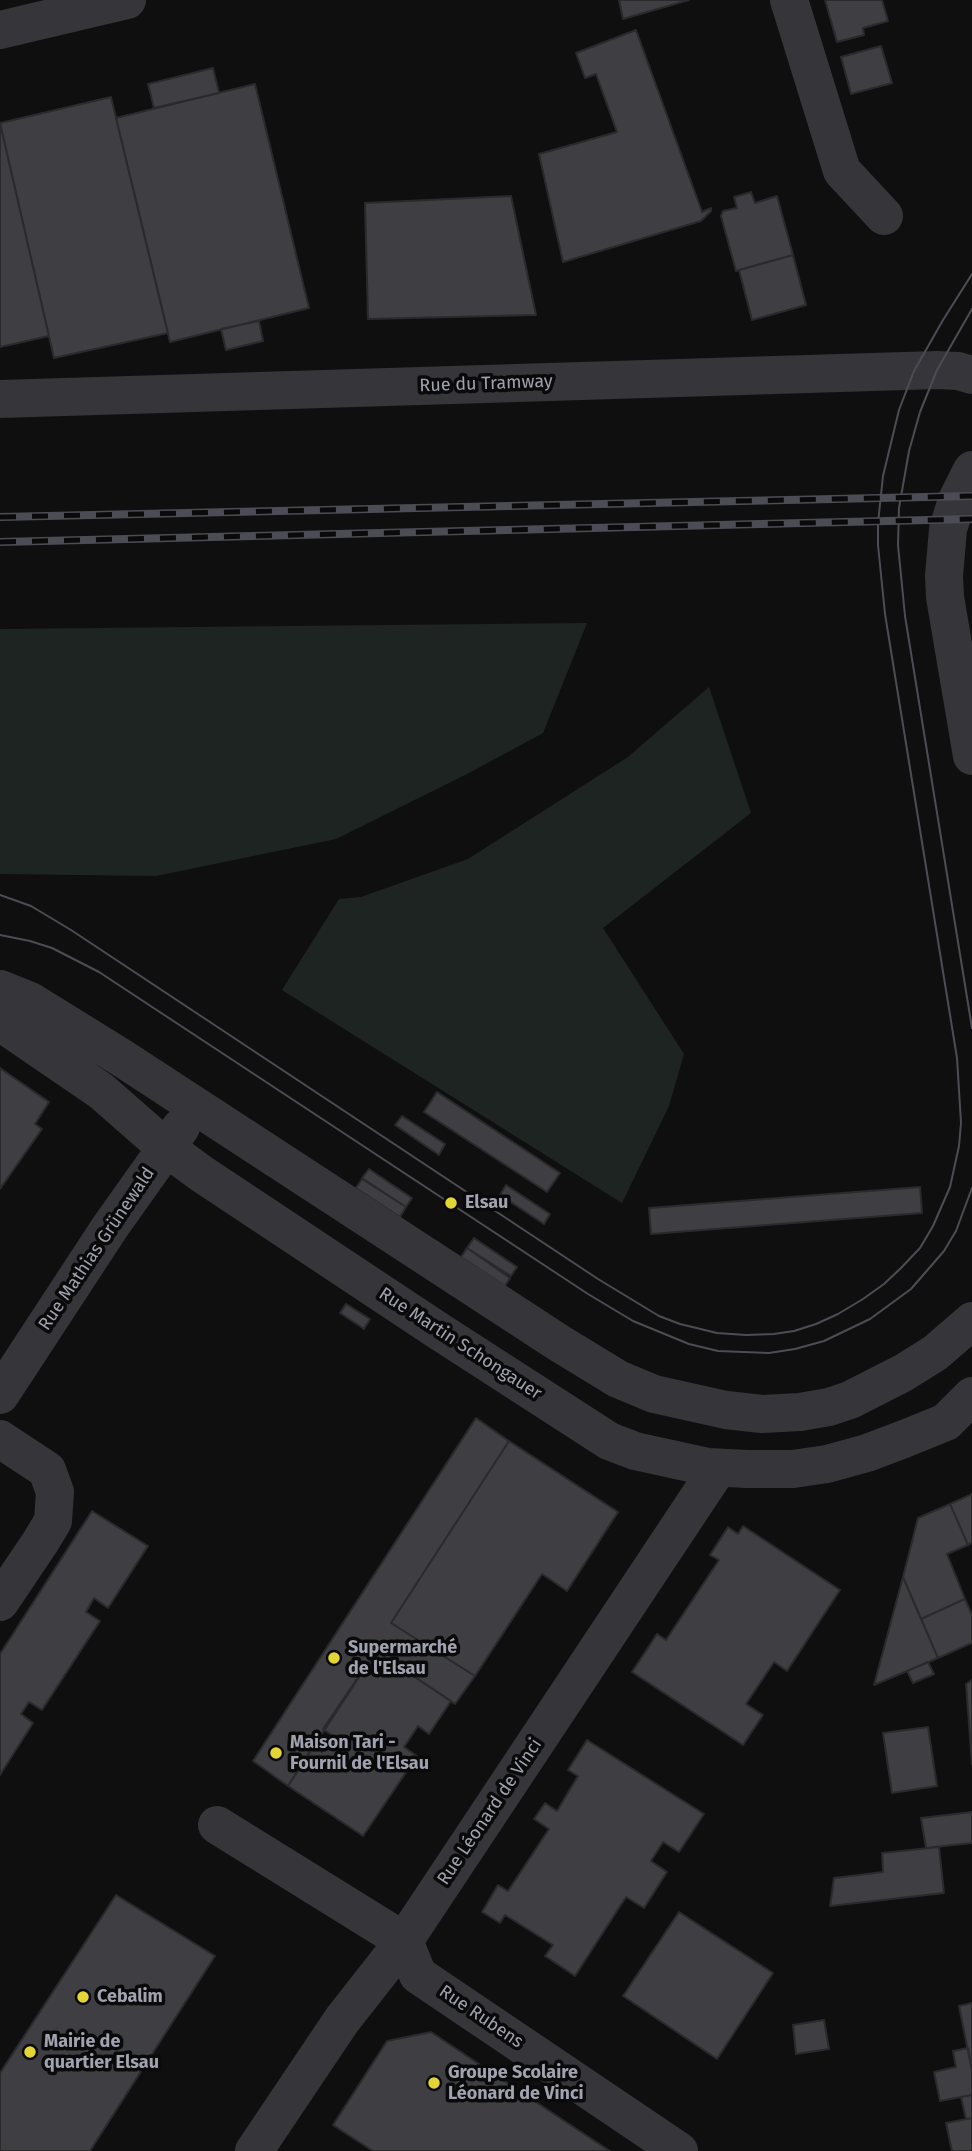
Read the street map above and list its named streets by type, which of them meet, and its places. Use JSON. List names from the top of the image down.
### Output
{
  "streets": {
    "street": [
      "Rue du Tramway",
      "Rue Mathias Grünewald",
      "Rue Martin Schongauer",
      "Rue Léonard de Vinci",
      "Rue Rubens"
    ]
  },
  "crossings": [
    ["Rue Mathias Grünewald", "Rue Martin Schongauer"],
    ["Rue Martin Schongauer", "Rue Léonard de Vinci"],
    ["Rue Léonard de Vinci", "Rue Rubens"]
  ],
  "places": [
    "Elsau",
    "Supermarché de l'Elsau",
    "Maison Tari - Fournil de l'Elsau",
    "Cebalim",
    "Mairie de quartier Elsau",
    "Groupe Scolaire Léonard de Vinci"
  ]
}
